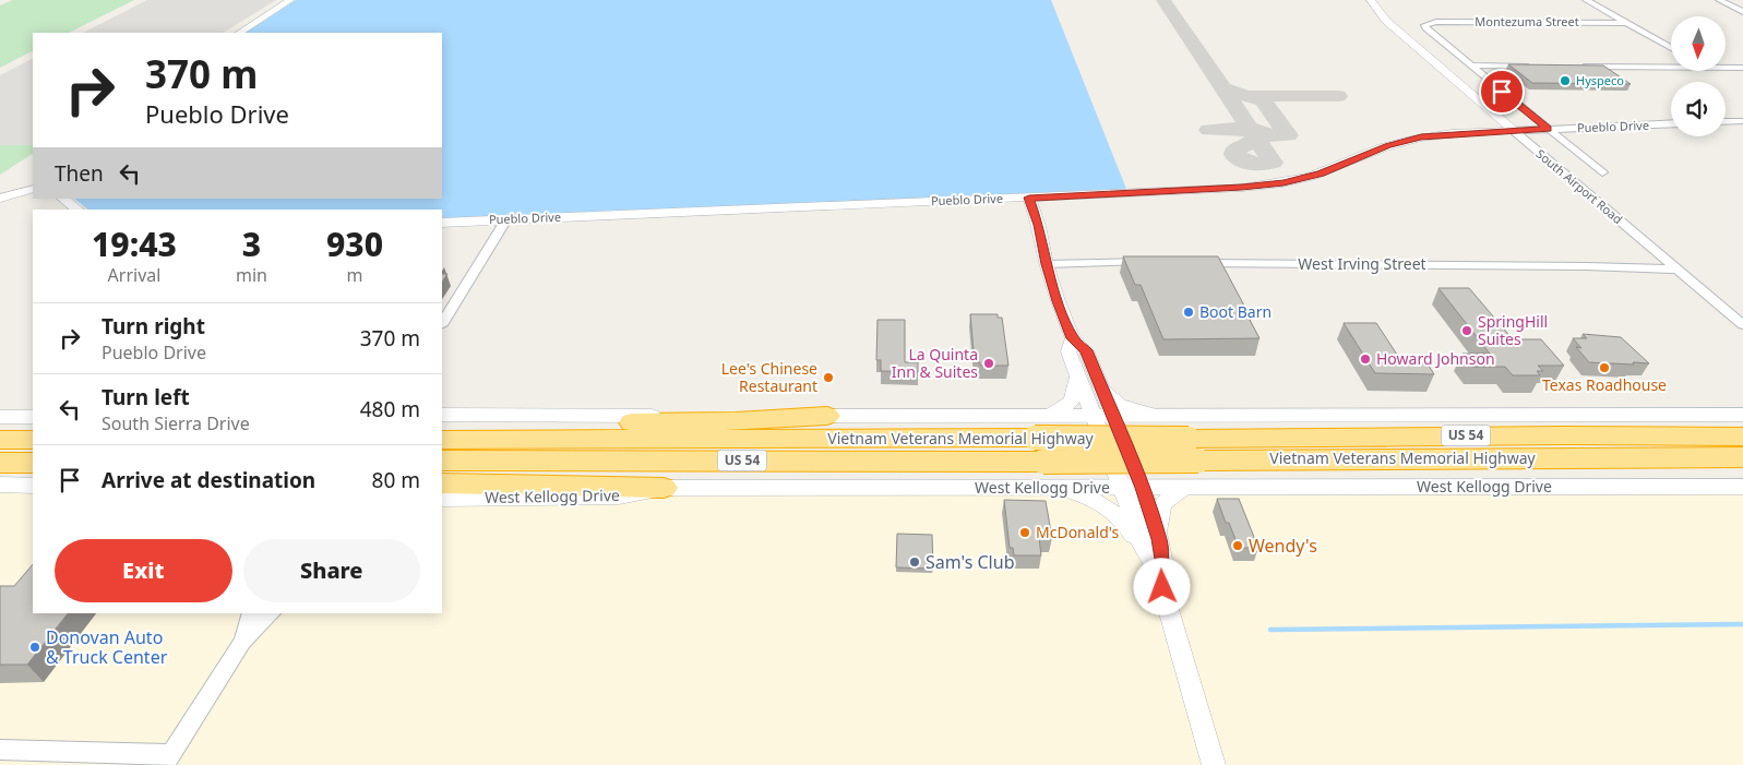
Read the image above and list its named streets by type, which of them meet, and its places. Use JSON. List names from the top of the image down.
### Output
{
  "streets": {
    "highway": ["US 54", "Vietnam Veterans Memorial Highway"],
    "main road": ["West Kellogg Drive"],
    "street": [
      "Montezuma Street",
      "Pueblo Drive",
      "South Airport Road",
      "West Irving Street"
    ]
  },
  "crossings": [
    ["Pueblo Drive", "South Airport Road"],
    ["South Airport Road", "West Irving Street"]
  ],
  "places": [
    "Hyspeco",
    "Boot Barn",
    "SpringHill Suites",
    "Howard Johnson",
    "La Quinta Inn & Suites",
    "Texas Roadhouse",
    "Lee's Chinese Restaurant",
    "McDonald's",
    "Wendy's",
    "Sam's Club",
    "Donovan Auto & Truck Center"
  ],
  "north": "bottom",
  "page": {
    "turn": ["370 m", "Pueblo Drive"],
    "then": "Then",
    "eta": [
      "19:43",
      "Arrival",
      "3",
      "min",
      "930",
      "m"
    ],
    "list": [
      {
        "name": "Turn right",
        "note": "Pueblo Drive",
        "value": "370 m"
      },
      {
        "name": "Turn left",
        "note": "South Sierra Drive",
        "value": "480 m"
      },
      {
        "name": "Arrive at destination",
        "value": "80 m"
      }
    ],
    "buttons": ["Exit", "Share"]
  }
}
